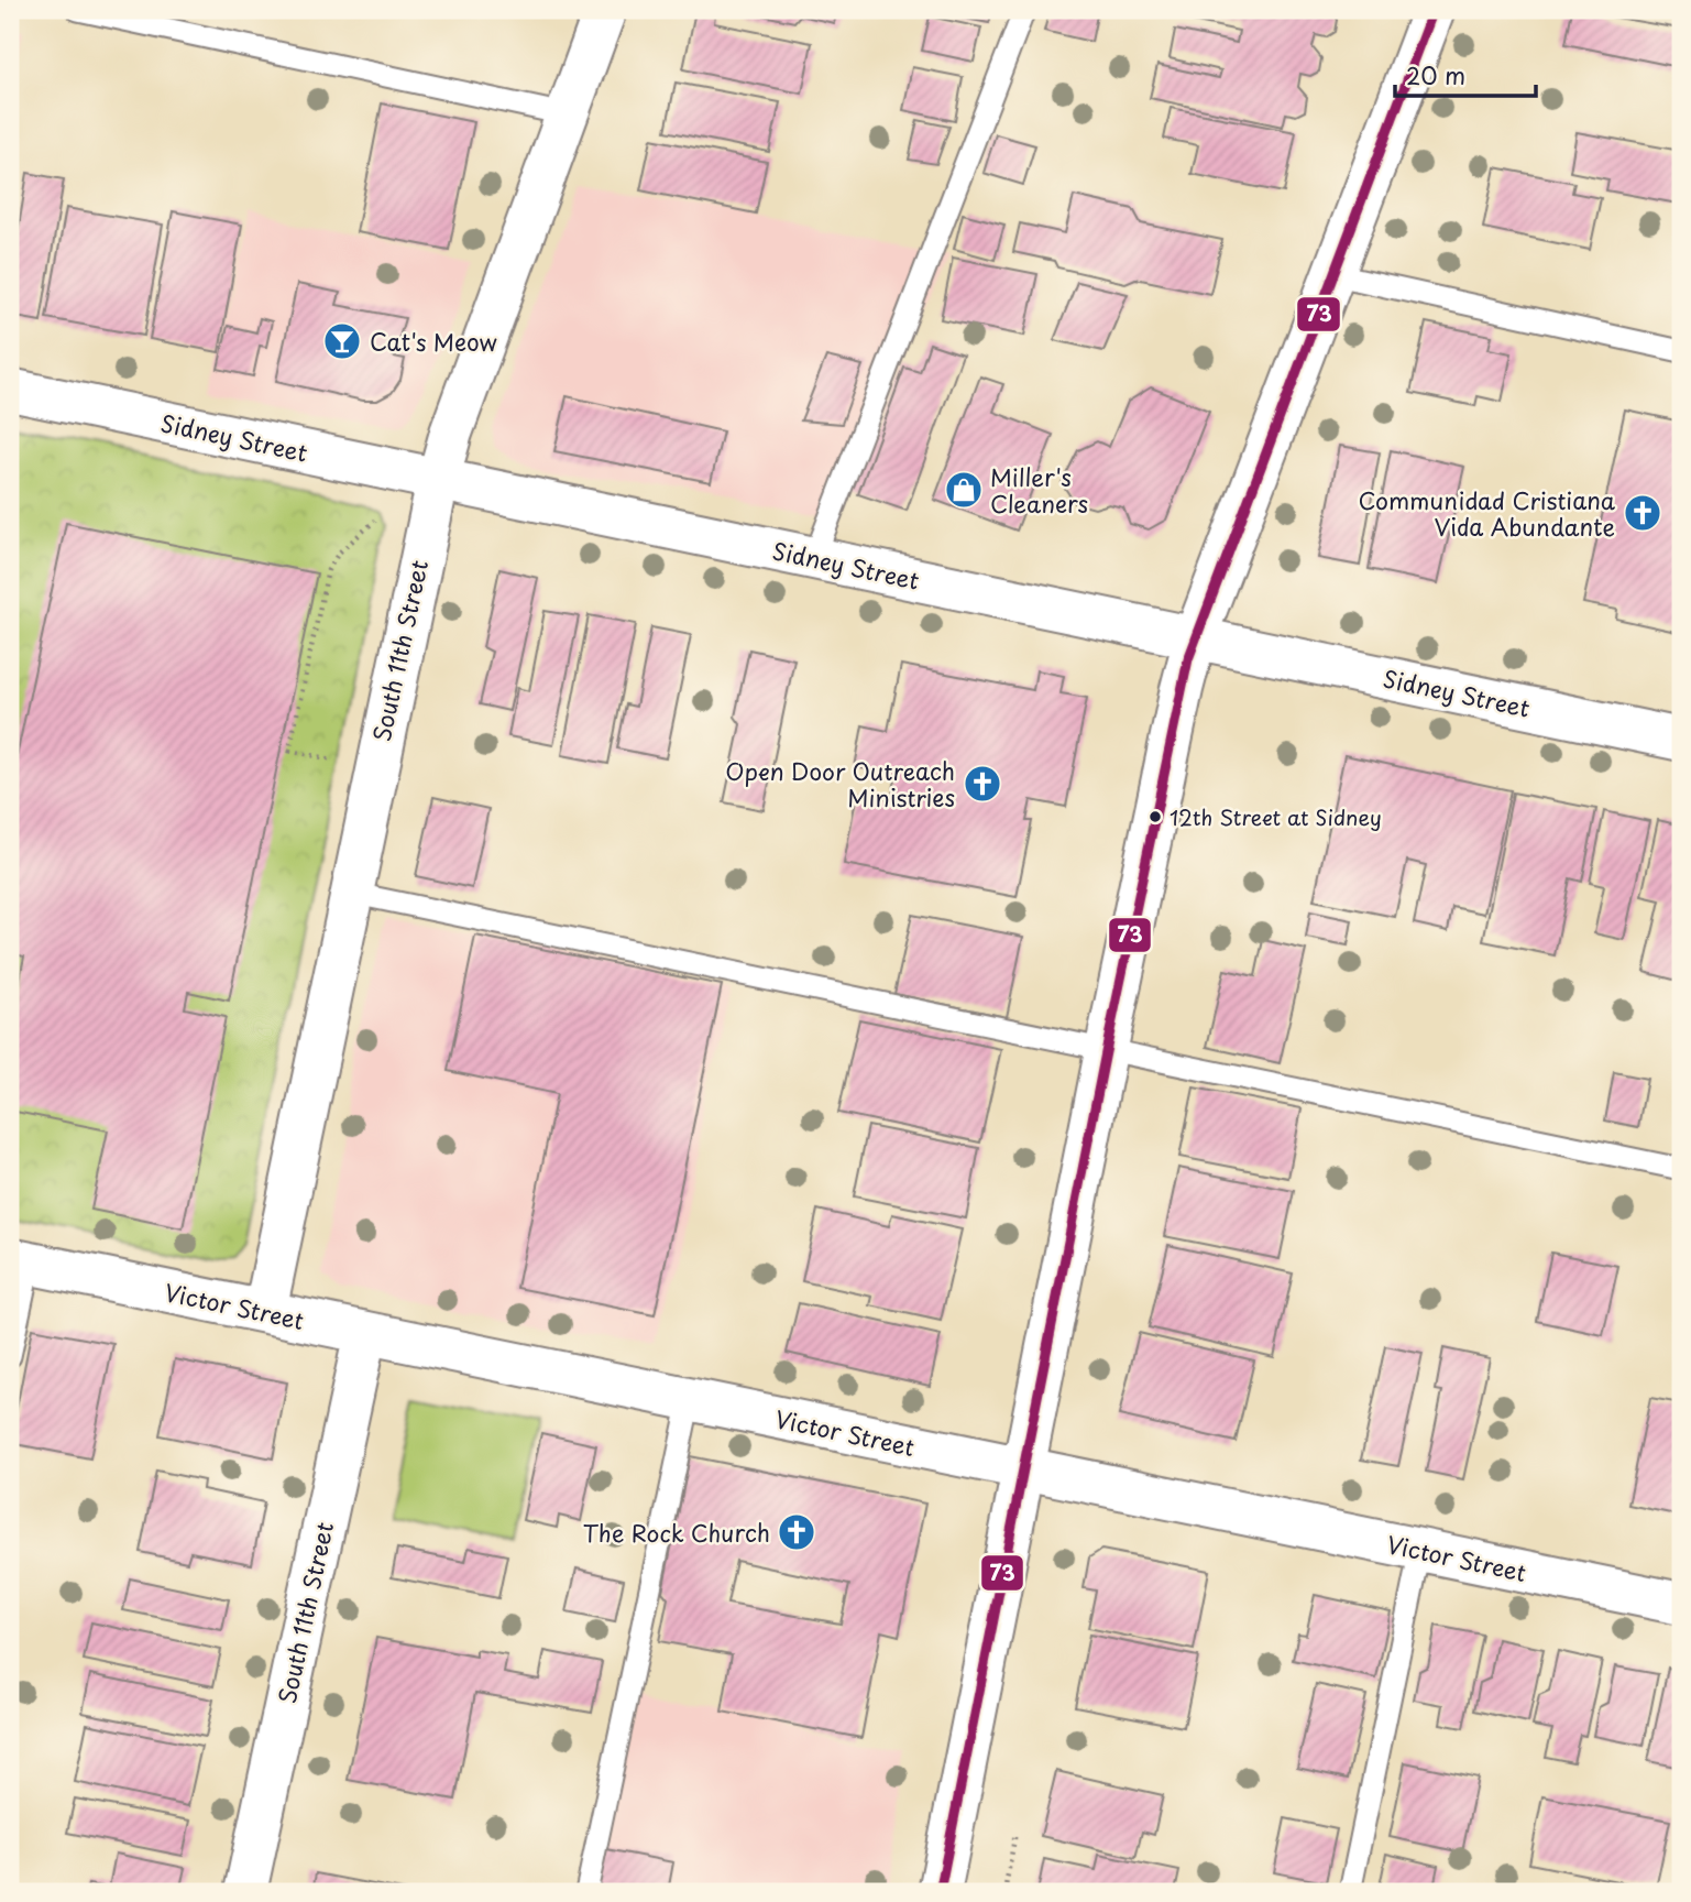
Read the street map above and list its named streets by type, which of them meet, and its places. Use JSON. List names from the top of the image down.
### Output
{
  "streets": {
    "street": ["Sidney Street", "South 11th Street", "Victor Street"]
  },
  "crossings": [
    ["Sidney Street", "South 11th Street"],
    ["South 11th Street", "Victor Street"]
  ],
  "places": {
    "bar": ["Cat's Meow"],
    "shop": ["Miller's Cleaners"],
    "church": ["Communidad Cristiana Vida Abundante", "Open Door Outreach Ministries", "The Rock Church"],
    "other": ["12th Street at Sidney"]
  },
  "lines": ["transit line 73"],
  "scale_bar": "20 m"
}
